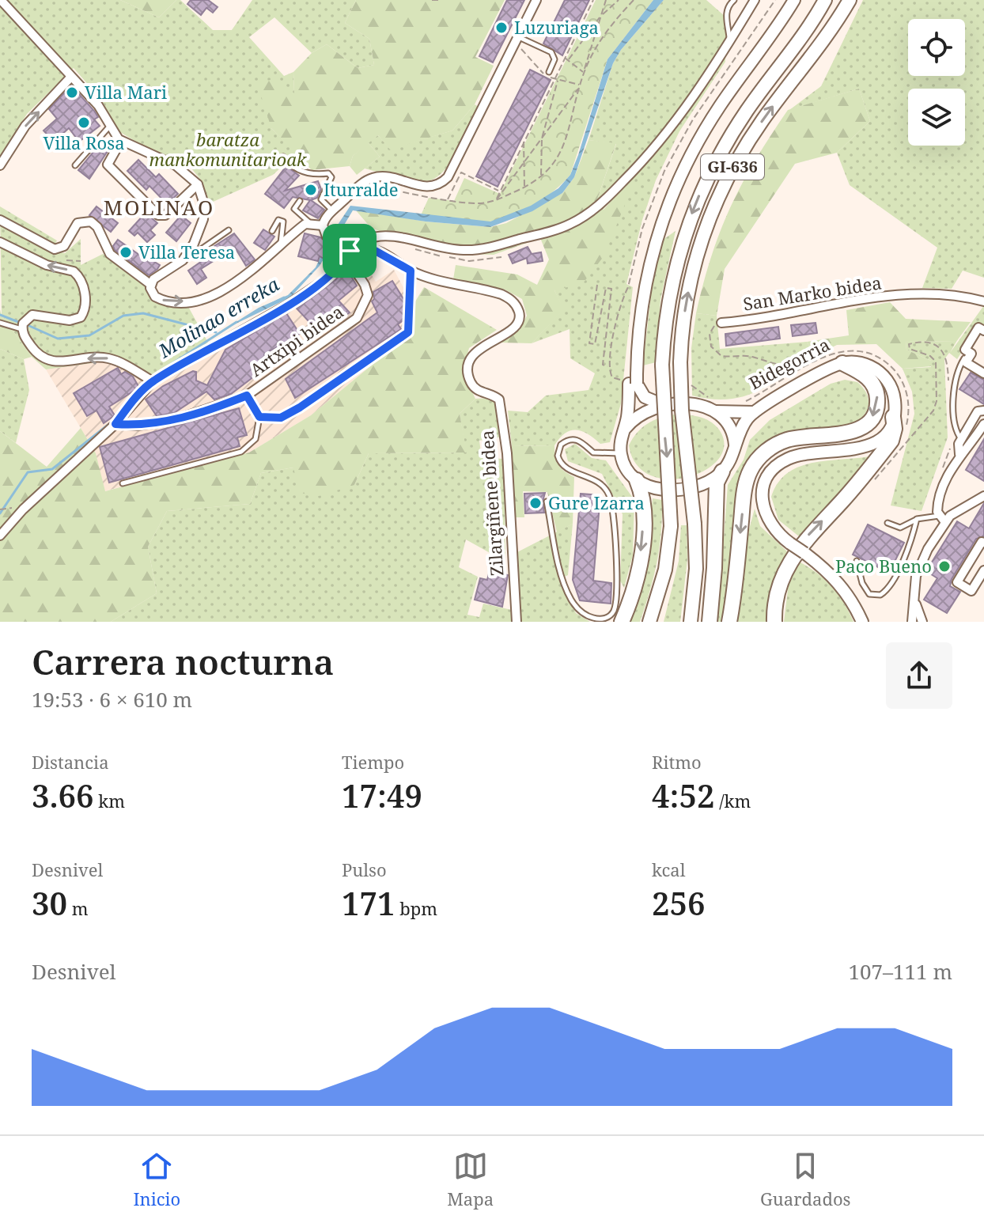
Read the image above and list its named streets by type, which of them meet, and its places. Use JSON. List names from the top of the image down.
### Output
{
  "streets": {
    "main road": ["GI-636"],
    "street": ["San Marko bidea", "Artxipi bidea", "Zilargiñene bidea"],
    "path": ["Bidegorria"]
  },
  "crossings": [
    ["Artxipi bidea", "Zilargiñene bidea"]
  ],
  "districts": ["MOLINAO"],
  "water": ["Molinao erreka"],
  "parks": ["baratza mankomunitarioak"],
  "places": [
    "Luzuriaga",
    "Villa Mari",
    "Villa Rosa",
    "Iturralde",
    "Villa Teresa",
    "Gure Izarra",
    "Paco Bueno"
  ],
  "page": {
    "heading": ["Carrera nocturna", "19:53 · 6 × 610 m"],
    "stats": [
      ["Distancia", "3.66 km"],
      ["Tiempo", "17:49"],
      ["Ritmo", "4:52 /km"],
      ["Desnivel", "30 m"],
      ["Pulso", "171 bpm"],
      ["kcal", "256"]
    ],
    "chart": ["Desnivel", "107–111 m"],
    "tabs": ["Inicio", "Mapa", "Guardados"]
  }
}
